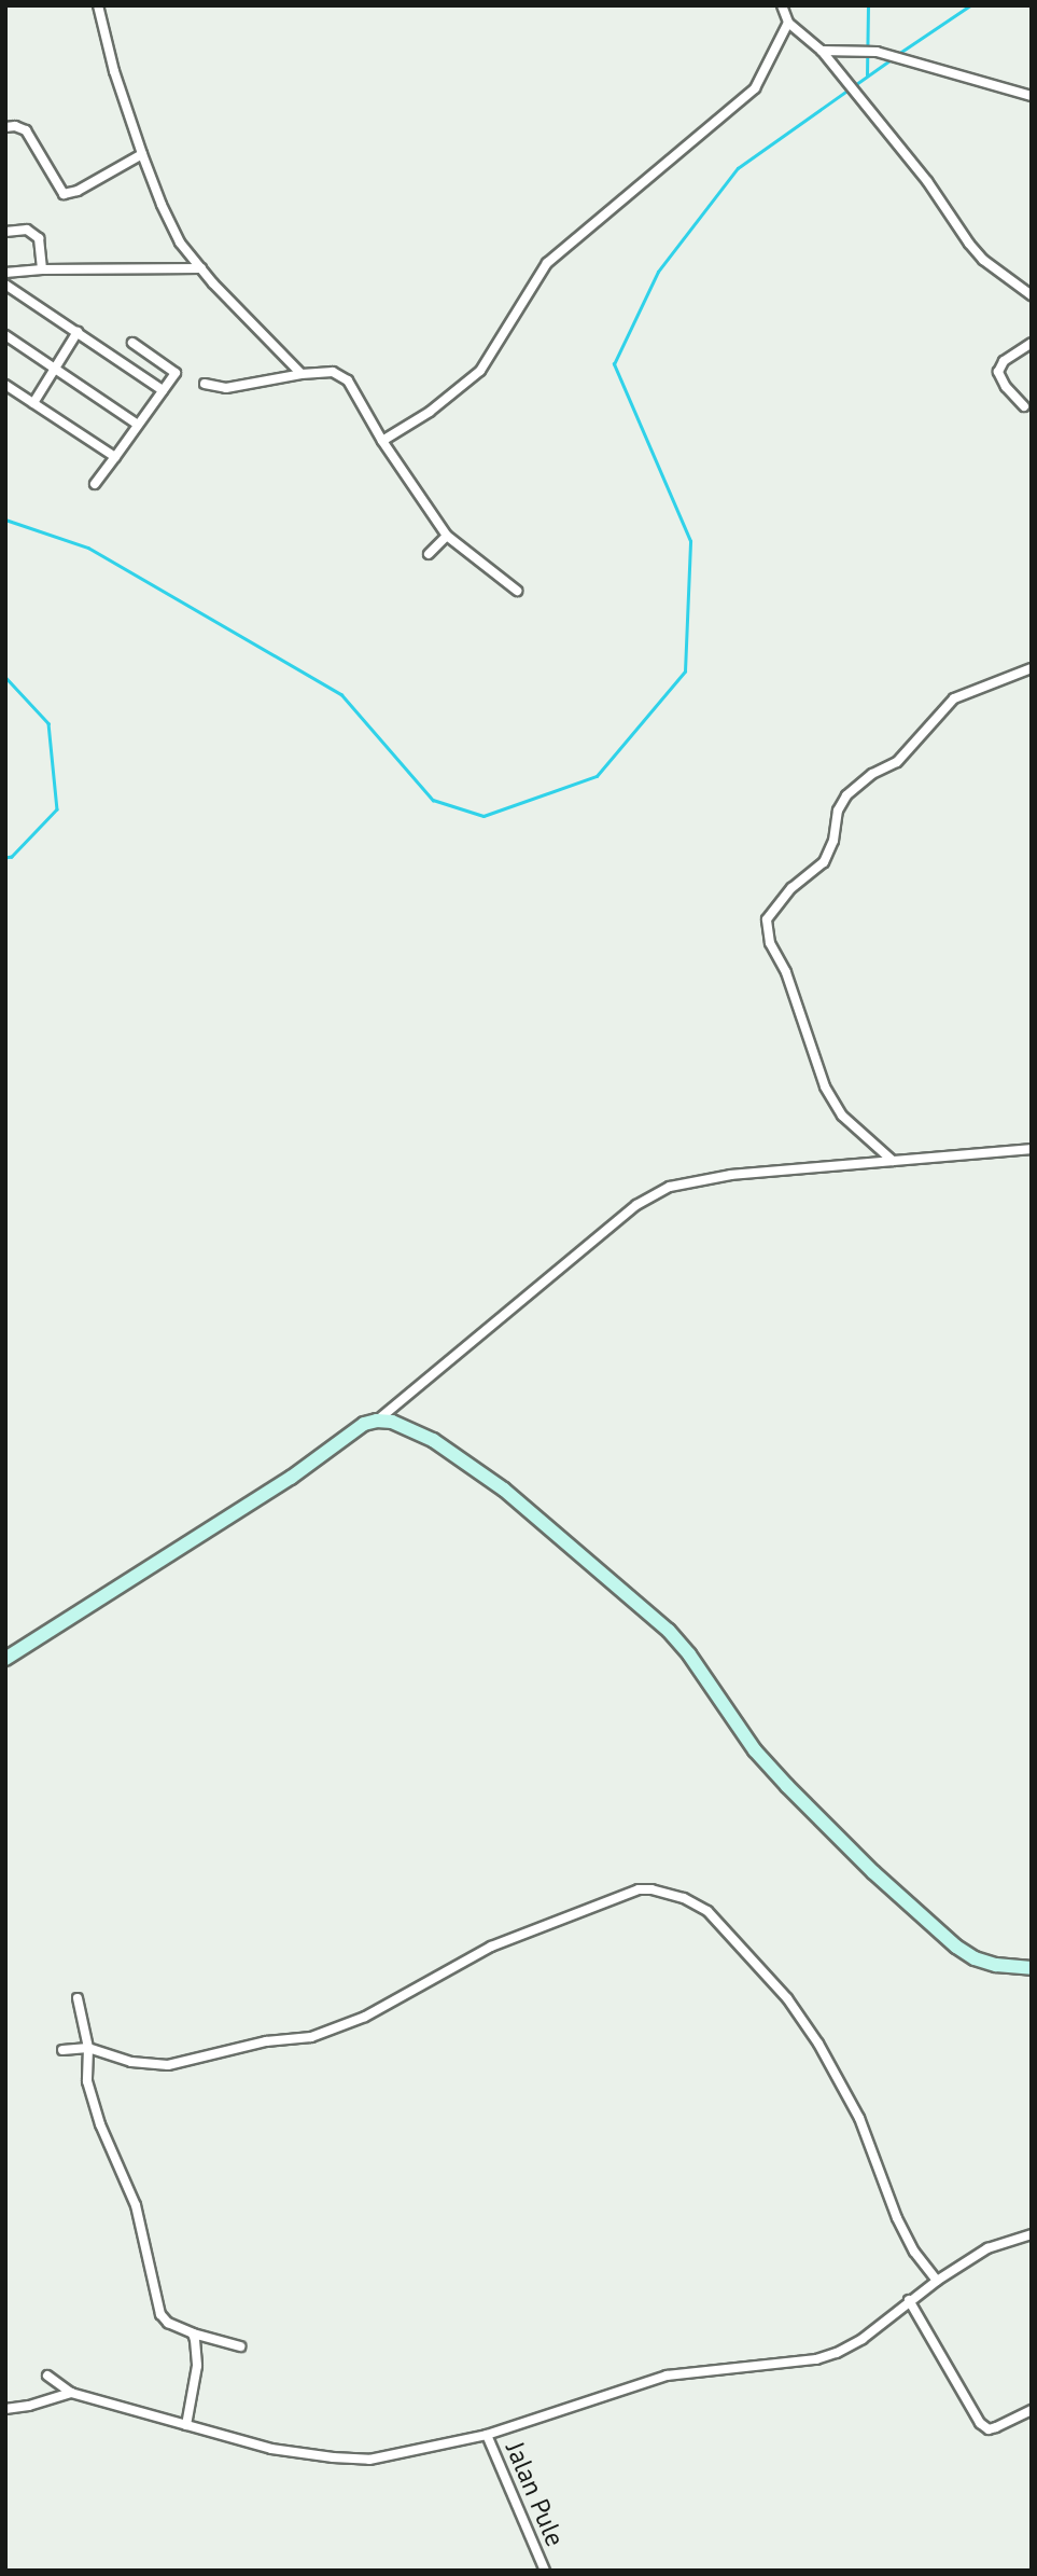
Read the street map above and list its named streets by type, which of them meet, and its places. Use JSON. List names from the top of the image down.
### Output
{
  "streets": {
    "street": ["Jalan Pule"]
  }
}
